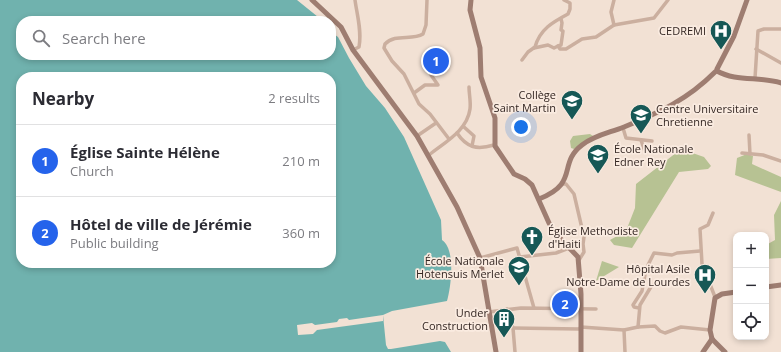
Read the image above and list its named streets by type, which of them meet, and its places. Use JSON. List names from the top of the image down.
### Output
{
  "places": {
    "hospital": ["CEDREMI", "Hôpital Asile Notre-Dame de Lourdes"],
    "school or university": [
      "Collège Saint Martin",
      "Centre Universitaire Chretienne",
      "École Nationale Edner Rey",
      "École Nationale Hotensuis Merlet"
    ],
    "church": ["Église Methodiste d'Haiti"],
    "building": ["Under Construction"]
  },
  "page": {
    "search": "Search here",
    "pins": ["1", "2"],
    "heading": ["Nearby", "2 results"],
    "list": [
      {
        "mark": "1",
        "name": "Église Sainte Hélène",
        "note": "Church",
        "value": "210 m"
      },
      {
        "mark": "2",
        "name": "Hôtel de ville de Jérémie",
        "note": "Public building",
        "value": "360 m"
      }
    ],
    "map_buttons": ["+", "−"]
  }
}
